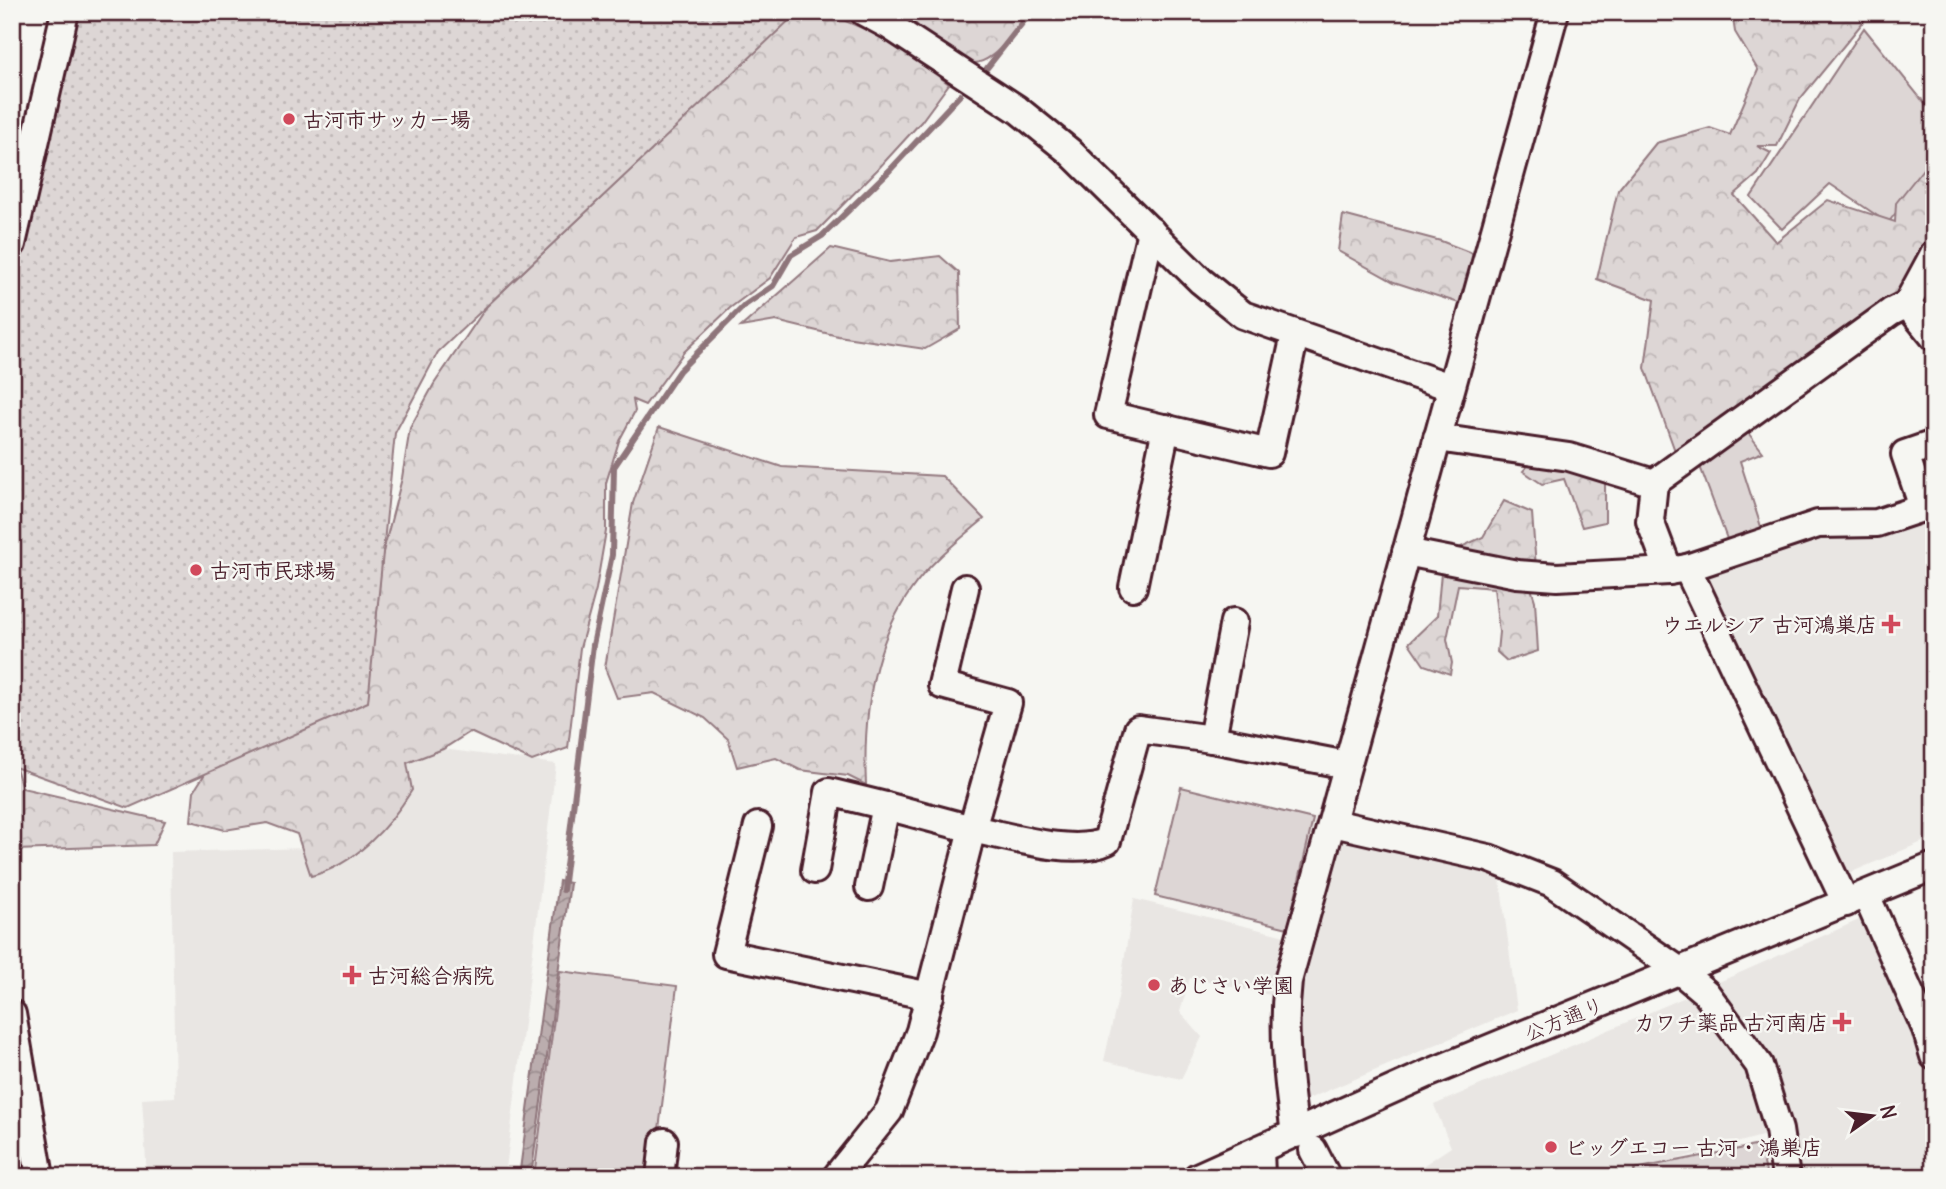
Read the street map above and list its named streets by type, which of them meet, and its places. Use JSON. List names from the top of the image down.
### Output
{
  "streets": {
    "street": ["公方通り"]
  },
  "places": {
    "other": [
      "古河市サッカー場",
      "古河市民球場",
      "あじさい学園",
      "ビッグエコー 古河・鴻巣店"
    ],
    "health": ["ウエルシア 古河鴻巣店", "古河総合病院", "カワチ薬品 古河南店"]
  },
  "north": "right"
}
